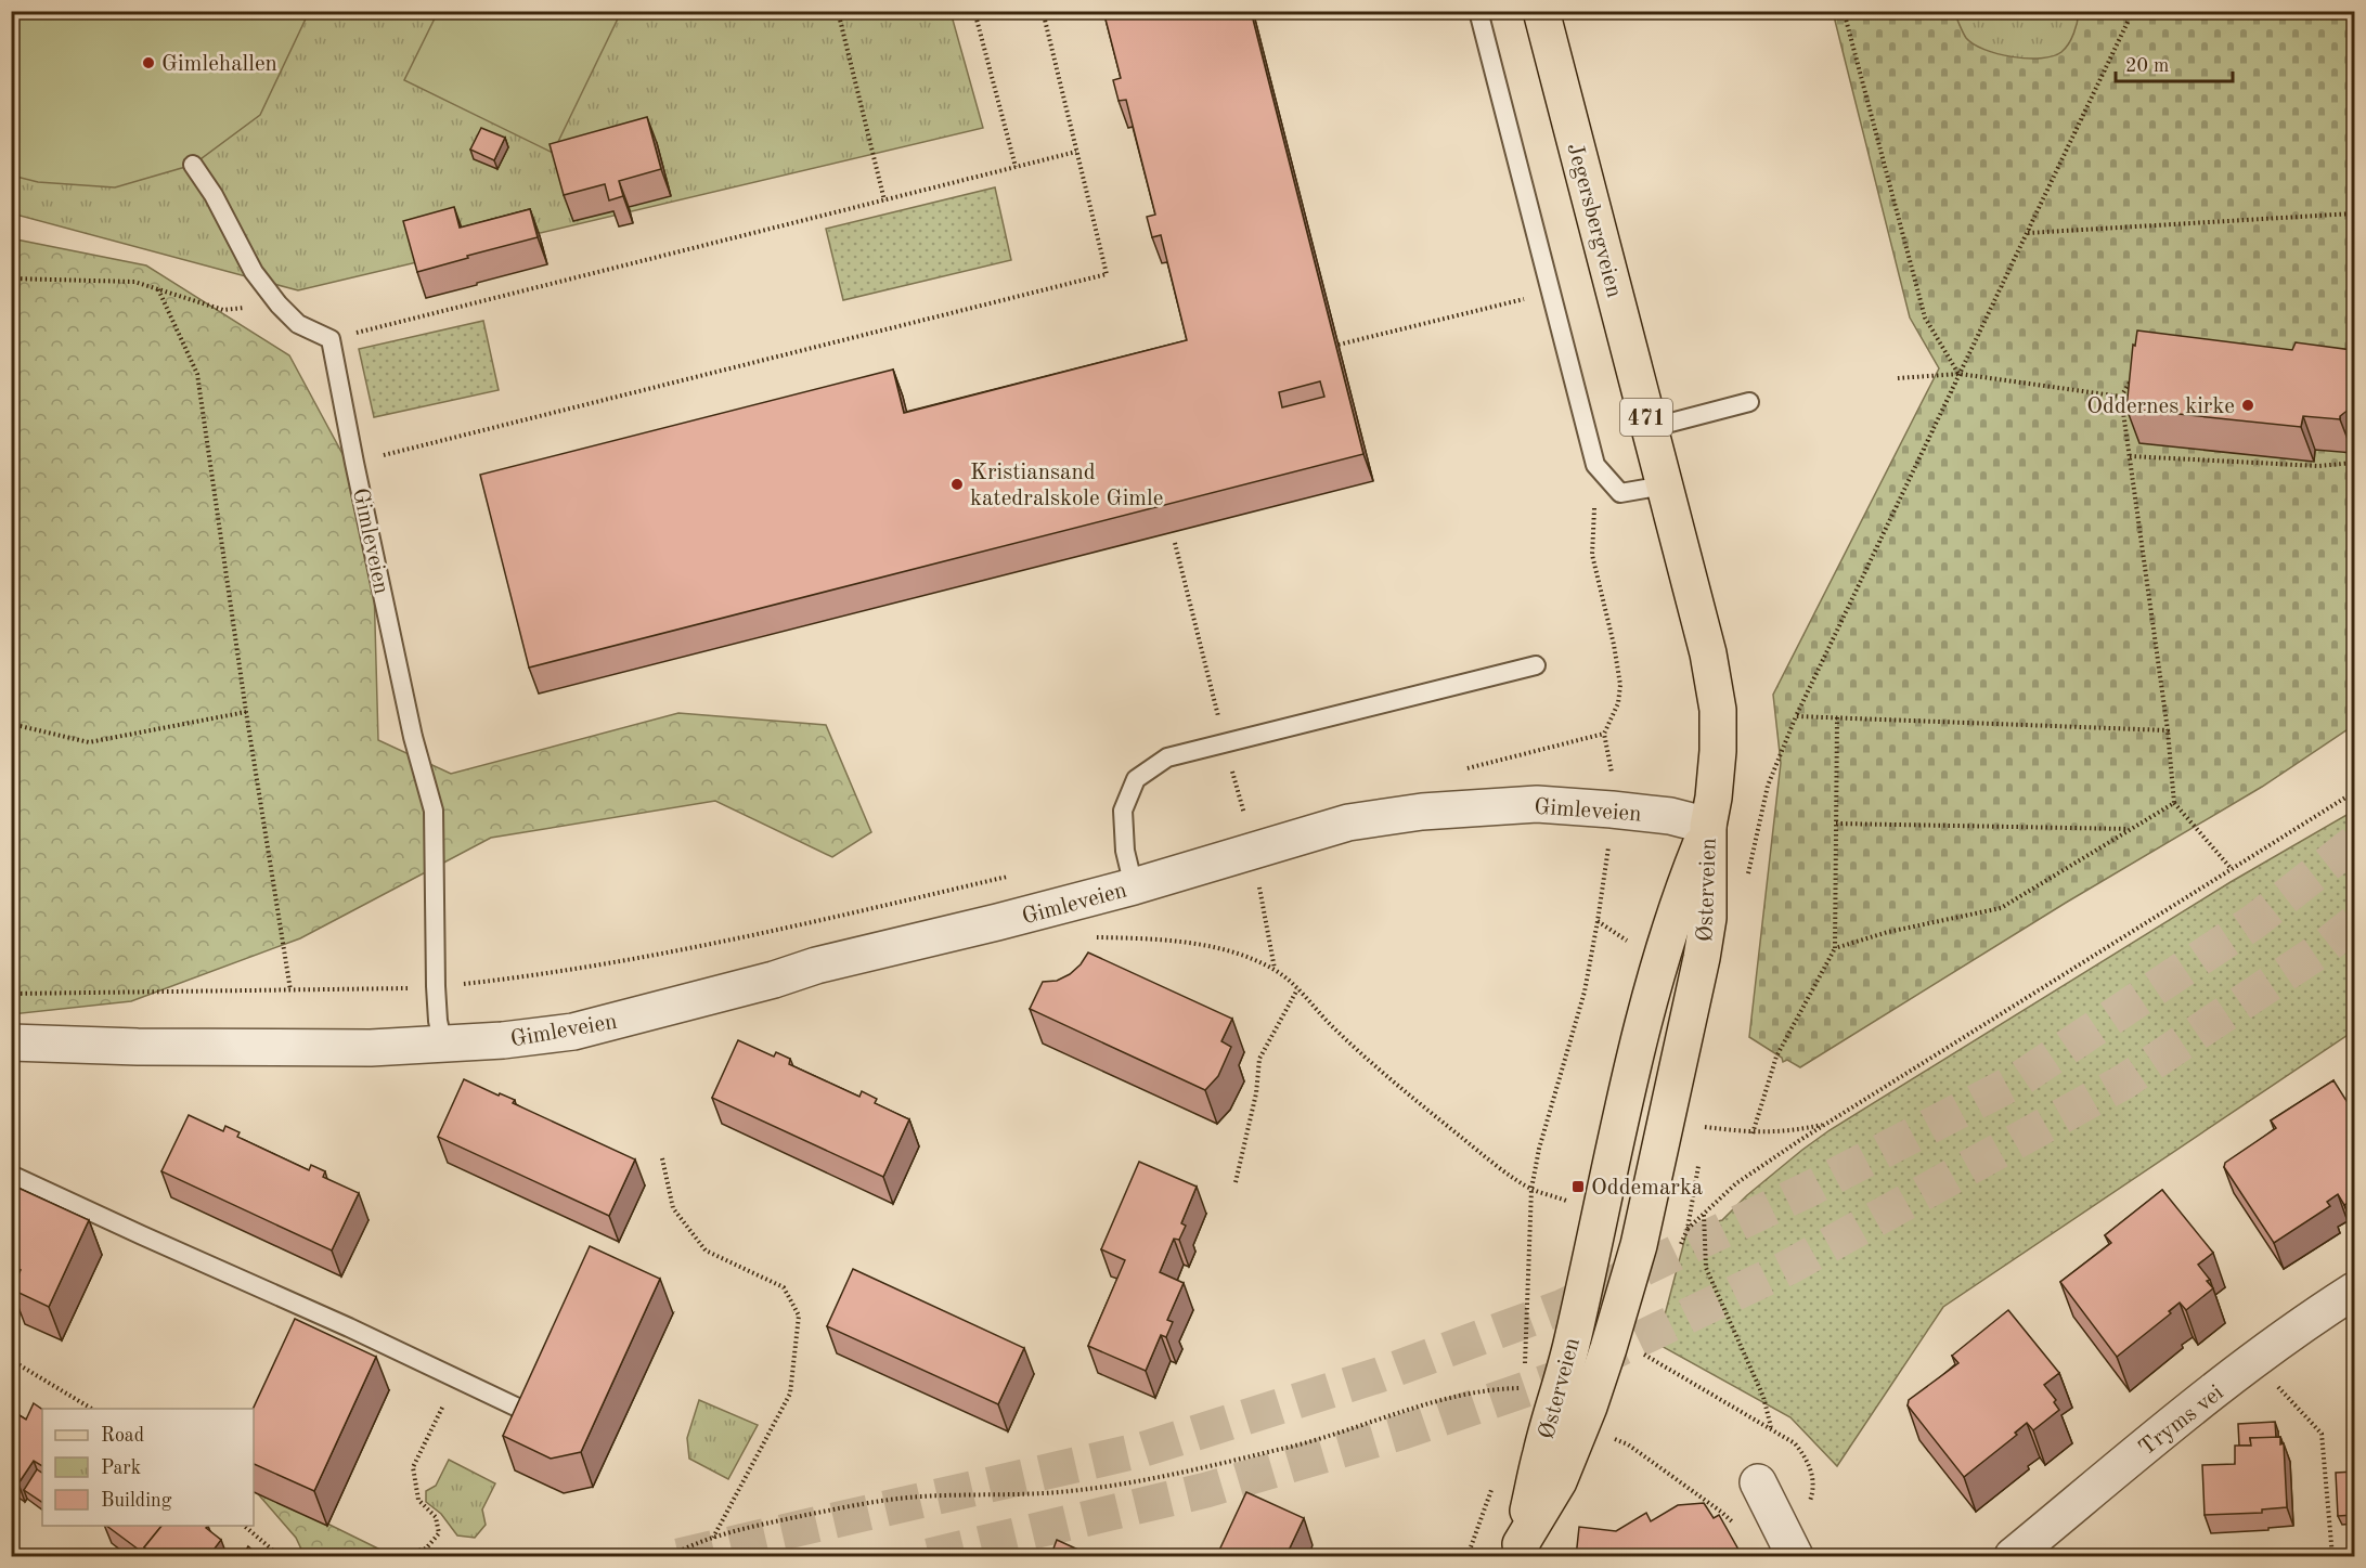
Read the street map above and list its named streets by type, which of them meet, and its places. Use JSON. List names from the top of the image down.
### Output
{
  "streets": {
    "main road": ["Jegersbergveien", "471", "Østerveien"],
    "street": ["Gimleveien", "Tryms vei"]
  },
  "crossings": [
    ["Jegersbergveien", "Gimleveien"],
    ["Jegersbergveien", "Østerveien"],
    ["Gimleveien", "Østerveien"]
  ],
  "places": {
    "other": ["Gimlehallen", "Oddernes kirke", "Kristiansand katedralskole Gimle"],
    "transit": ["Oddemarka"]
  },
  "legend": ["Road", "Park", "Building"],
  "scale_bar": "20 m"
}
